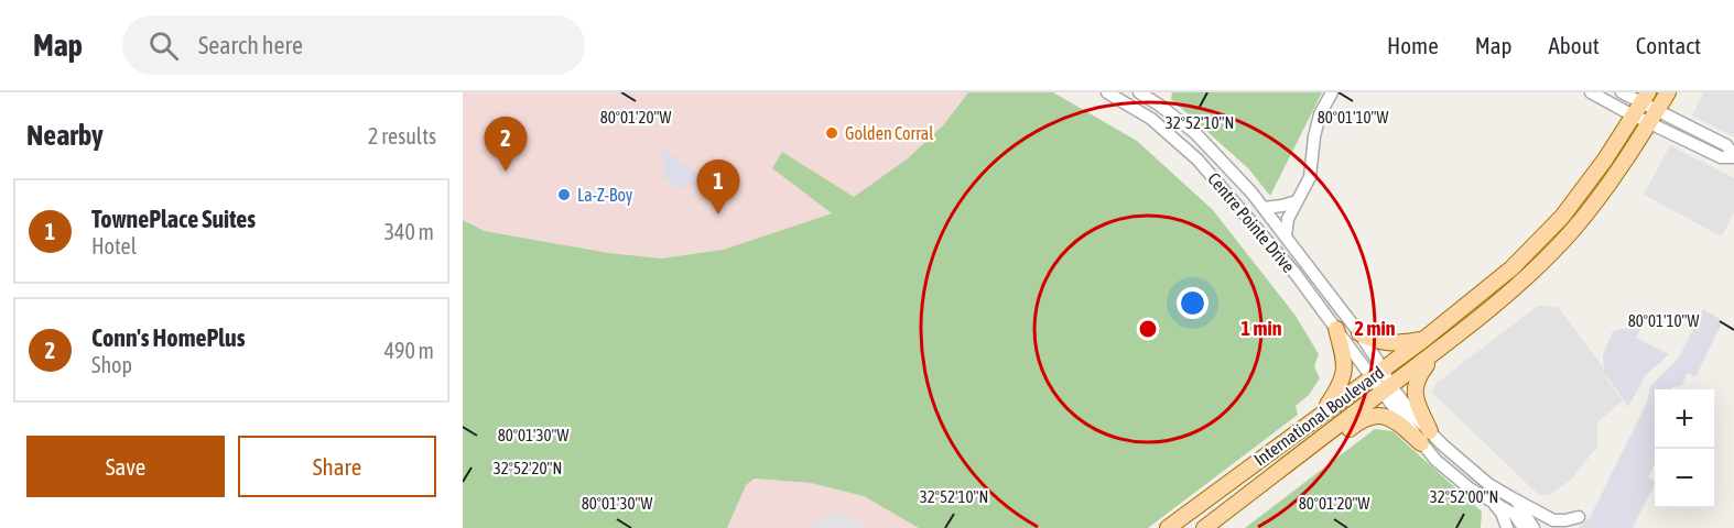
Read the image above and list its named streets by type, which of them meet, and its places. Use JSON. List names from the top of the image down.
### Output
{
  "streets": {
    "main road": ["International Boulevard"],
    "street": ["Centre Pointe Drive"]
  },
  "crossings": [
    ["Centre Pointe Drive", "International Boulevard"]
  ],
  "places": ["Golden Corral", "La-Z-Boy"],
  "page": {
    "header": "Map",
    "search": "Search here",
    "nav": [
      "Home",
      "Map",
      "About",
      "Contact"
    ],
    "heading": ["Nearby", "2 results"],
    "pins": ["2", "1"],
    "list": [
      {
        "mark": "1",
        "name": "TownePlace Suites",
        "note": "Hotel",
        "value": "340 m"
      },
      {
        "mark": "2",
        "name": "Conn's HomePlus",
        "note": "Shop",
        "value": "490 m"
      }
    ],
    "map_buttons": ["+", "−"],
    "buttons": ["Save", "Share"]
  },
  "coordinates": [
    "80°01'20\"W",
    "80°01'10\"W",
    "32°52'10\"N",
    "80°01'30\"W",
    "32°52'20\"N",
    "32°52'00\"N"
  ],
  "rings": ["1 min", "2 min"]
}
